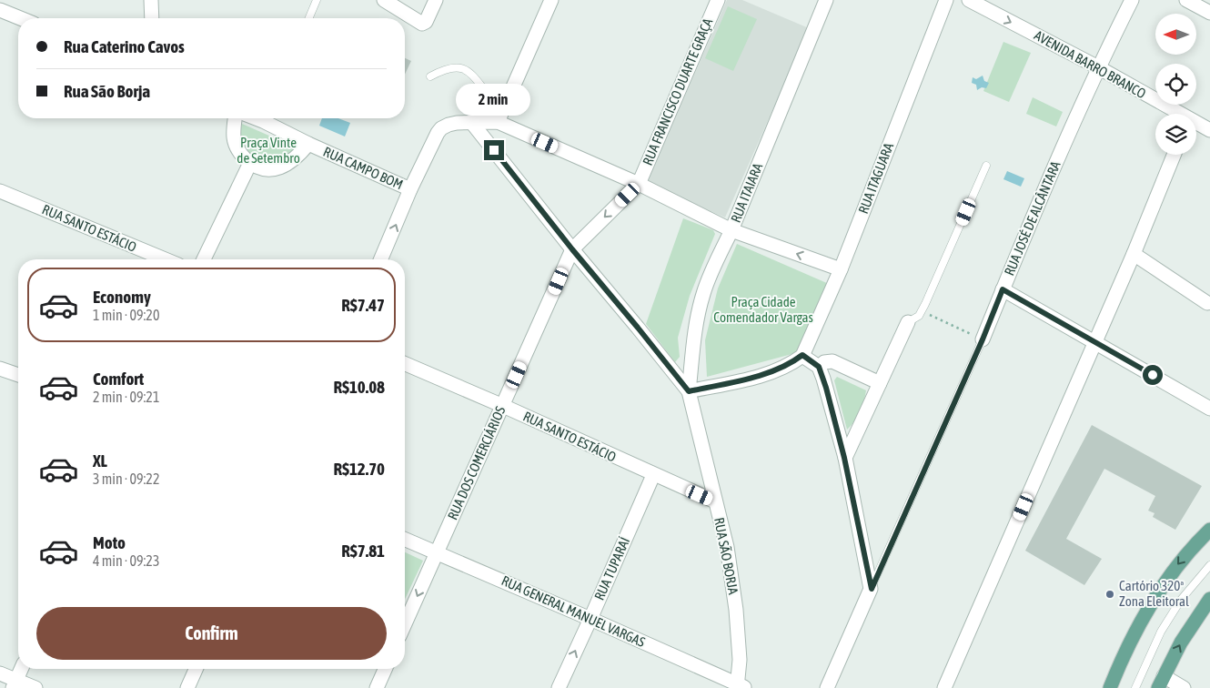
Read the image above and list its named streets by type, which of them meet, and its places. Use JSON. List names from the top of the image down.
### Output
{
  "streets": {
    "street": [
      "AVENIDA BARRO BRANCO",
      "RUA FRANCISCO DUARTE GRAÇA",
      "RUA CAMPO BOM",
      "RUA ITAGUARA",
      "RUA ITAIARA",
      "RUA JOSÉ DE ALCÂNTARA",
      "RUA SANTO ESTÁCIO",
      "RUA DOS COMERCIÁRIOS",
      "RUA SÃO BORJA",
      "RUA TUPARAÍ",
      "RUA GENERAL MANUEL VARGAS"
    ]
  },
  "crossings": [
    ["AVENIDA BARRO BRANCO", "RUA JOSÉ DE ALCÂNTARA"],
    ["RUA FRANCISCO DUARTE GRAÇA", "RUA DOS COMERCIÁRIOS"],
    ["RUA ITAIARA", "RUA SÃO BORJA"],
    ["RUA SANTO ESTÁCIO", "RUA DOS COMERCIÁRIOS"],
    ["RUA SANTO ESTÁCIO", "RUA SÃO BORJA"],
    ["RUA SANTO ESTÁCIO", "RUA TUPARAÍ"],
    ["RUA DOS COMERCIÁRIOS", "RUA SÃO BORJA"],
    ["RUA DOS COMERCIÁRIOS", "RUA GENERAL MANUEL VARGAS"],
    ["RUA SÃO BORJA", "RUA GENERAL MANUEL VARGAS"],
    ["RUA TUPARAÍ", "RUA GENERAL MANUEL VARGAS"]
  ],
  "one_way": ["AVENIDA BARRO BRANCO"],
  "parks": ["Praça Vinte de Setembro", "Praça Cidade Comendador Vargas"],
  "places": ["Cartório 320ª Zona Eleitoral"],
  "north": "left",
  "page": {
    "banner": ["Rua Caterino Cavos", "Rua São Borja"],
    "bubble": "2 min",
    "list": [
      {
        "name": "Economy",
        "note": "1 min · 09:20",
        "value": "R$7.47"
      },
      {
        "name": "Comfort",
        "note": "2 min · 09:21",
        "value": "R$10.08"
      },
      {
        "name": "XL",
        "note": "3 min · 09:22",
        "value": "R$12.70"
      },
      {
        "name": "Moto",
        "note": "4 min · 09:23",
        "value": "R$7.81"
      }
    ],
    "buttons": "Confirm"
  }
}
